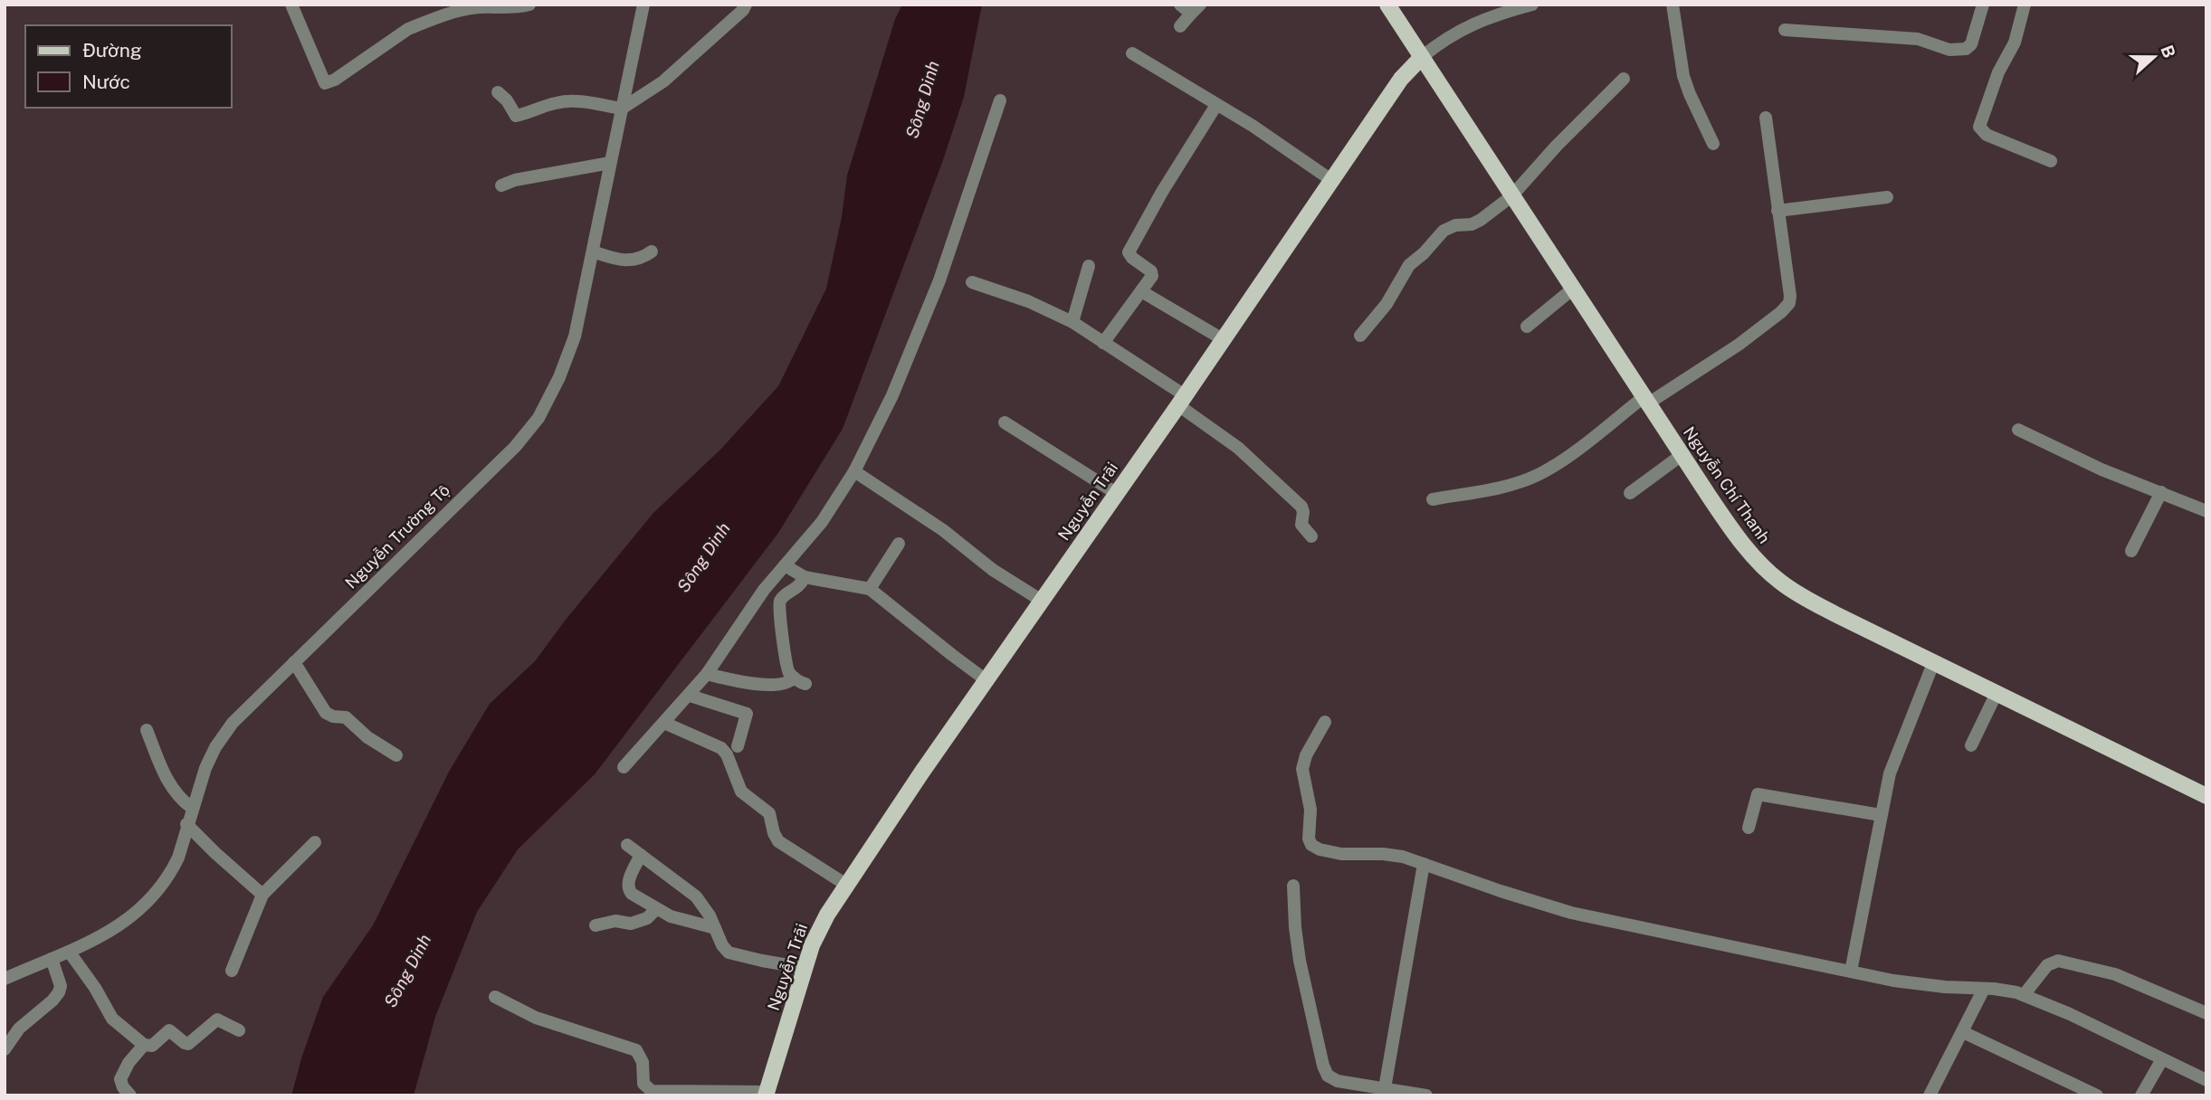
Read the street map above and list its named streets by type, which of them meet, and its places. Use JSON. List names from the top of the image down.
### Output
{
  "streets": {
    "main road": ["Nguyễn Chí Thanh", "Nguyễn Trãi"],
    "street": ["Nguyễn Trường Tộ"]
  },
  "crossings": [
    ["Nguyễn Chí Thanh", "Nguyễn Trãi"]
  ],
  "water": ["Sông Dinh"],
  "legend": ["Đường", "Nước"],
  "north": "right"
}
